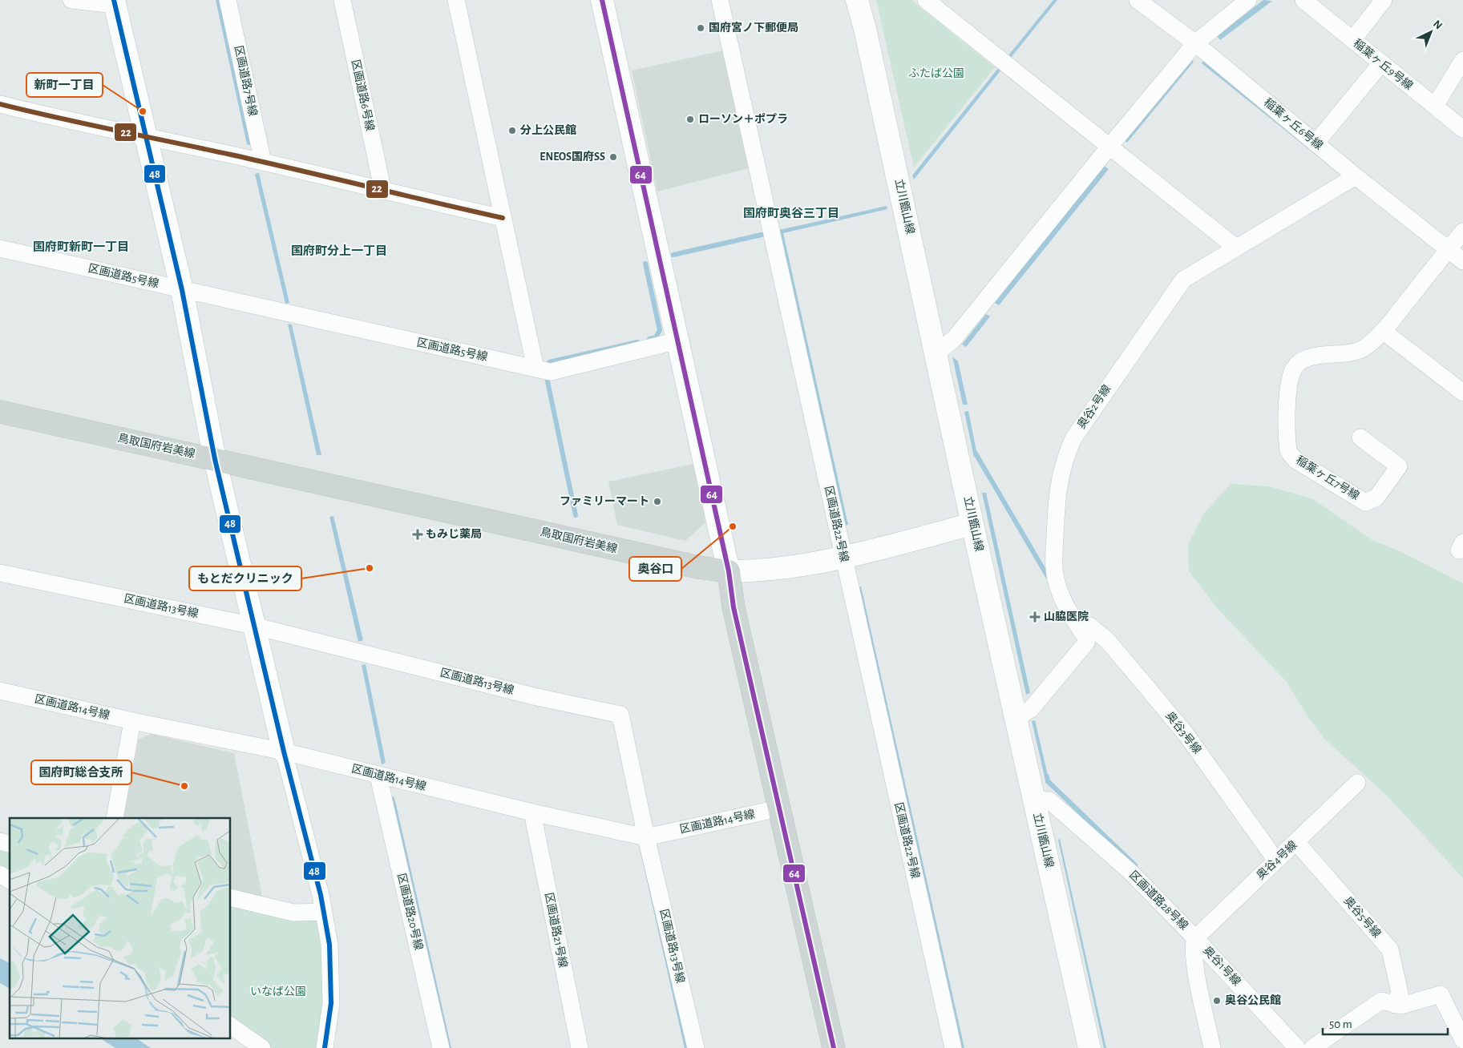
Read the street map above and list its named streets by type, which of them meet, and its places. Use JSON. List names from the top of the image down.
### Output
{
  "streets": {
    "main road": ["鳥取国府岩美線"],
    "street": [
      "稲葉ヶ丘9号線",
      "区画道路7号線",
      "区画道路6号線",
      "稲葉ヶ丘6号線",
      "立川甑山線",
      "区画道路5号線",
      "奥谷2号線",
      "稲葉ヶ丘7号線",
      "区画道路22号線",
      "区画道路13号線",
      "区画道路14号線",
      "奥谷3号線",
      "奥谷4号線",
      "区画道路28号線",
      "区画道路20号線",
      "奥谷5号線",
      "区画道路21号線",
      "奥谷1号線"
    ]
  },
  "crossings": [
    ["稲葉ヶ丘6号線", "奥谷2号線"],
    ["稲葉ヶ丘6号線", "稲葉ヶ丘7号線"],
    ["立川甑山線", "奥谷2号線"],
    ["立川甑山線", "区画道路28号線"],
    ["奥谷2号線", "奥谷3号線"],
    ["区画道路13号線", "区画道路14号線"],
    ["区画道路14号線", "区画道路20号線"],
    ["区画道路14号線", "区画道路21号線"],
    ["奥谷3号線", "奥谷4号線"],
    ["奥谷4号線", "区画道路28号線"],
    ["奥谷4号線", "奥谷5号線"],
    ["奥谷4号線", "奥谷1号線"],
    ["区画道路28号線", "奥谷1号線"]
  ],
  "districts": ["国府町奥谷三丁目", "国府町新町一丁目", "国府町分上一丁目"],
  "parks": ["ふたば公園", "いなば公園"],
  "places": {
    "other": [
      "国府宮ノ下郵便局",
      "新町一丁目",
      "ローソン＋ポプラ",
      "分上公民館",
      "ENEOS国府SS",
      "ファミリーマート",
      "奥谷口",
      "もとだクリニック",
      "国府町総合支所",
      "奥谷公民館"
    ],
    "health": ["もみじ薬局", "山脇医院"]
  },
  "lines": ["transit line 48", "transit line 64", "transit line 22"],
  "scale_bar": "50 m",
  "north": "top right"
}
